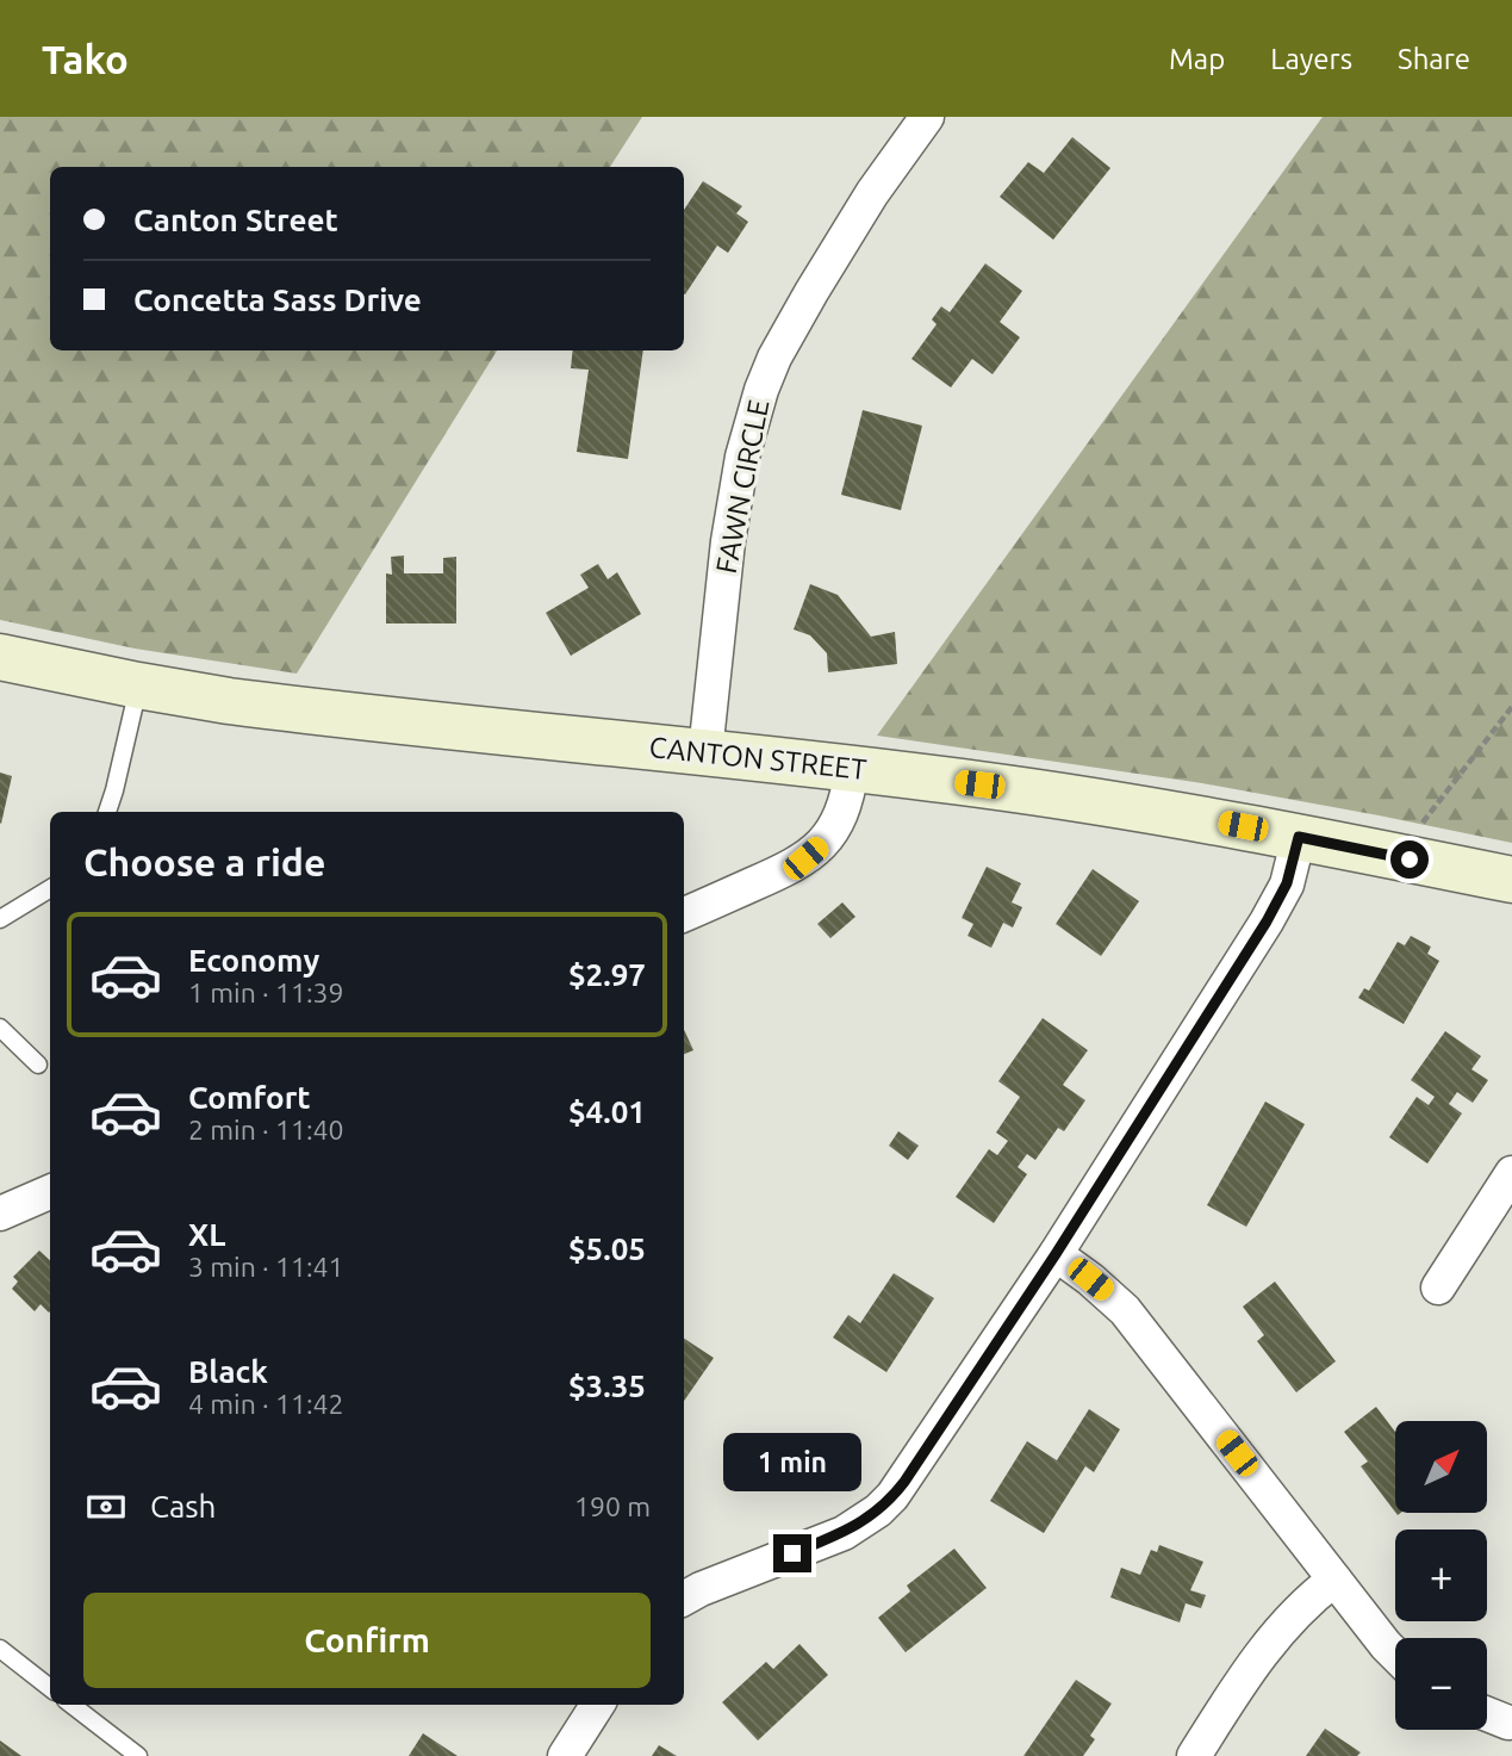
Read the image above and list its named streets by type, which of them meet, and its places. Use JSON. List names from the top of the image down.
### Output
{
  "streets": {
    "main road": ["CANTON STREET"],
    "street": ["FAWN CIRCLE"]
  },
  "crossings": [
    ["FAWN CIRCLE", "CANTON STREET"]
  ],
  "north": "top right",
  "page": {
    "header": "Tako",
    "nav": ["Map", "Layers", "Share"],
    "banner": ["Canton Street", "Concetta Sass Drive"],
    "heading": "Choose a ride",
    "list": [
      {
        "name": "Economy",
        "note": "1 min · 11:39",
        "value": "$2.97"
      },
      {
        "name": "Comfort",
        "note": "2 min · 11:40",
        "value": "$4.01"
      },
      {
        "name": "XL",
        "note": "3 min · 11:41",
        "value": "$5.05"
      },
      {
        "name": "Black",
        "note": "4 min · 11:42",
        "value": "$3.35"
      }
    ],
    "map_buttons": ["+", "−"],
    "bubble": "1 min",
    "pay": ["Cash", "190 m"],
    "buttons": "Confirm"
  }
}
